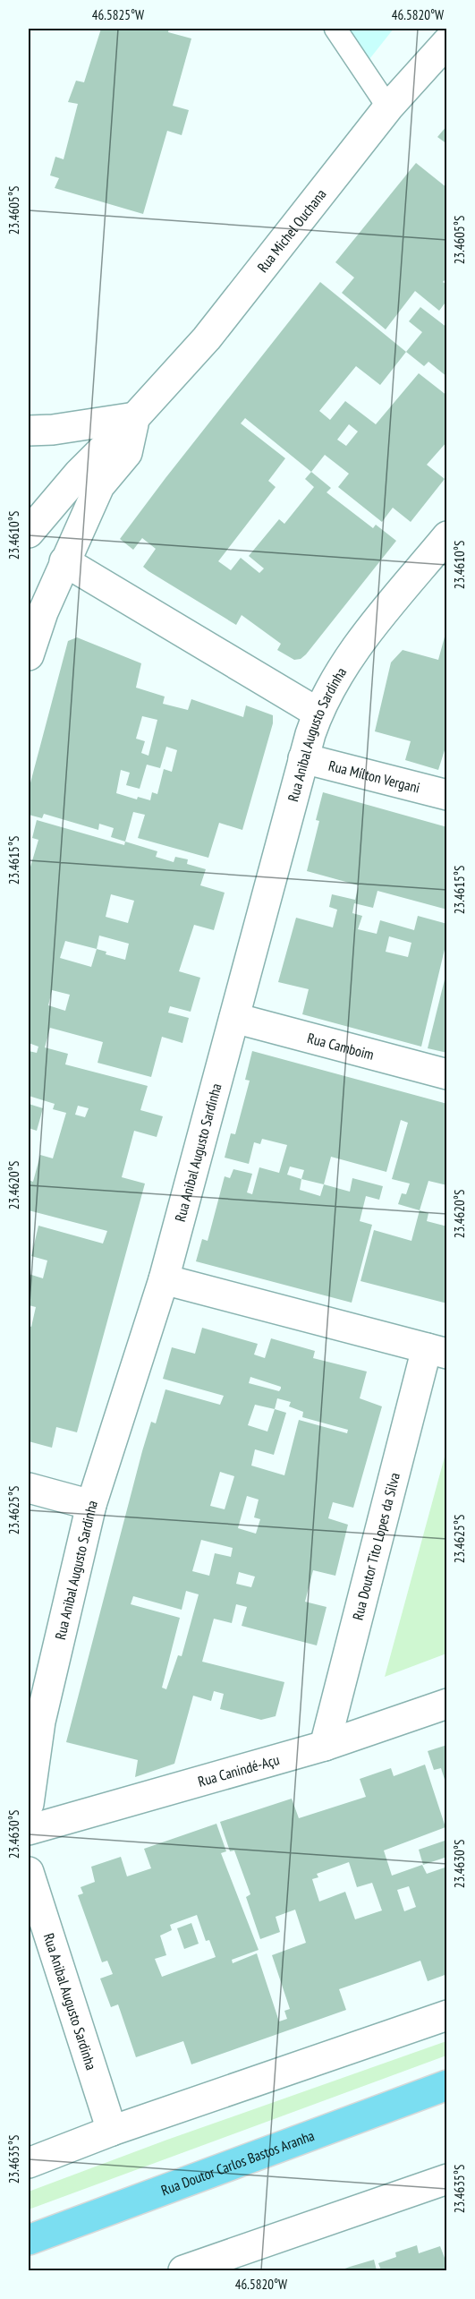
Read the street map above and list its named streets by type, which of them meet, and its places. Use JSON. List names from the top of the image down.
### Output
{
  "streets": {
    "main road": ["Rua Doutor Carlos Bastos Aranha"],
    "street": [
      "Rua Michel Ouchana",
      "Rua Anibal Augusto Sardinha",
      "Rua Mílton Vergani",
      "Rua Camboim",
      "Rua Doutor Tito Lopes da Silva",
      "Rua Canindé-Açu"
    ]
  },
  "crossings": [
    ["Rua Anibal Augusto Sardinha", "Rua Mílton Vergani"],
    ["Rua Anibal Augusto Sardinha", "Rua Camboim"],
    ["Rua Anibal Augusto Sardinha", "Rua Doutor Tito Lopes da Silva"],
    ["Rua Doutor Tito Lopes da Silva", "Rua Canindé-Açu"]
  ],
  "coordinates": [
    "46.5825°W",
    "46.5820°W",
    "23.4605°S",
    "23.4610°S",
    "23.4615°S",
    "23.4620°S",
    "23.4625°S",
    "23.4630°S",
    "23.4635°S"
  ]
}
